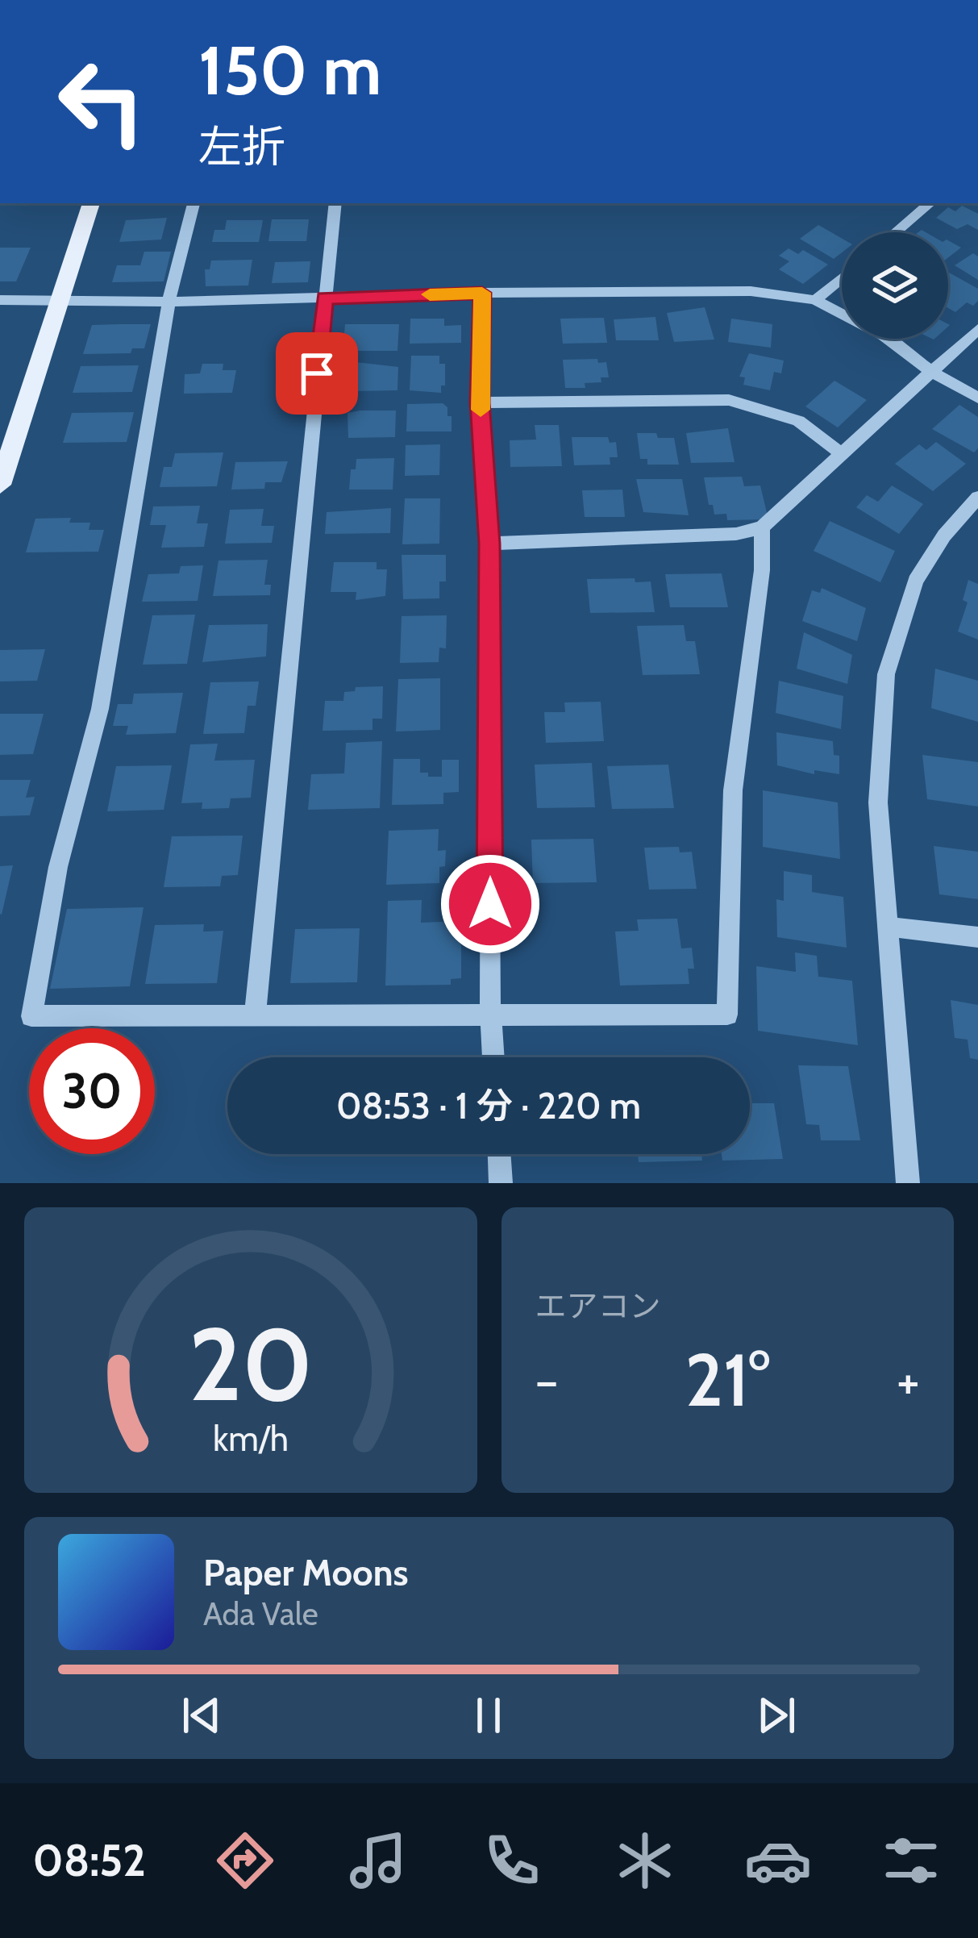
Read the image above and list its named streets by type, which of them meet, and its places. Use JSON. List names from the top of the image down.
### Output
{
  "page": {
    "turn": ["150 m", "左折"],
    "limit": "30",
    "trip": "08:53 · 1 分 · 220 m",
    "tile": "エアコン",
    "heat": ["−", "21°", "+"],
    "song": ["Paper Moons", "Ada Vale"],
    "tabs": "08:52",
    "gauge": ["20", "km/h"]
  }
}
